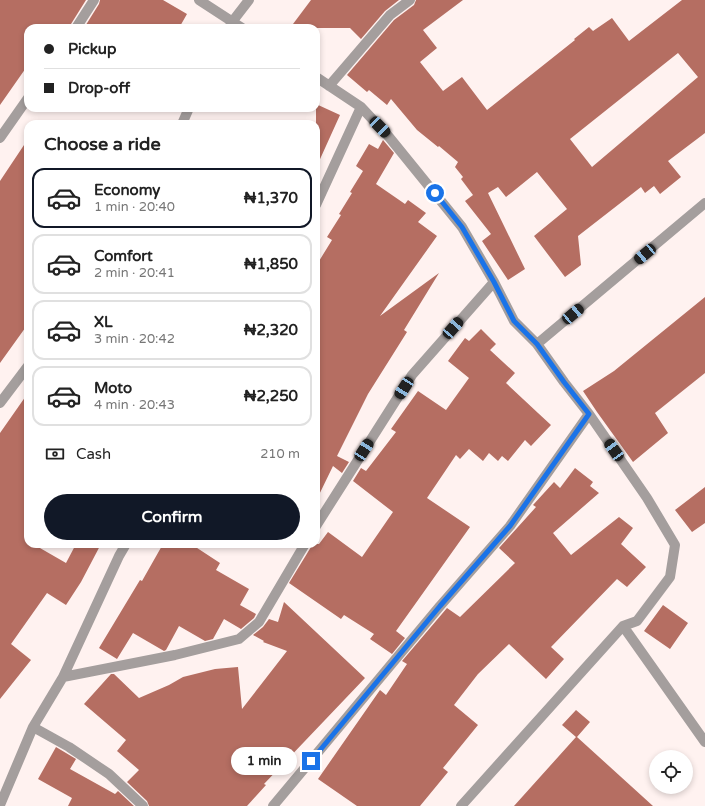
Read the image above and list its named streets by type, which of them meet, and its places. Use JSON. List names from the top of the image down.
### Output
{
  "page": {
    "banner": ["Pickup", "Drop-off"],
    "heading": "Choose a ride",
    "list": [
      {
        "name": "Economy",
        "note": "1 min · 20:40",
        "value": "₦1,370"
      },
      {
        "name": "Comfort",
        "note": "2 min · 20:41",
        "value": "₦1,850"
      },
      {
        "name": "XL",
        "note": "3 min · 20:42",
        "value": "₦2,320"
      },
      {
        "name": "Moto",
        "note": "4 min · 20:43",
        "value": "₦2,250"
      }
    ],
    "pay": ["Cash", "210 m"],
    "buttons": "Confirm",
    "bubble": "1 min"
  }
}
